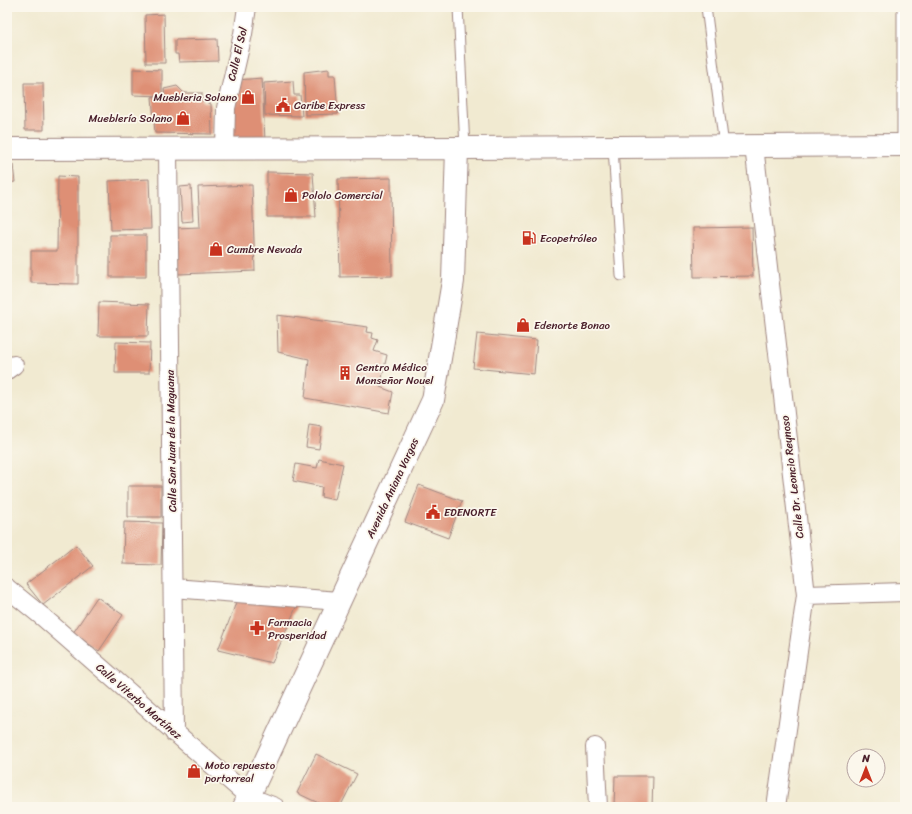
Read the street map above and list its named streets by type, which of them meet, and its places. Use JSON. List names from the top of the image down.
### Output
{
  "streets": {
    "main road": ["Avenida Aniana Vargas"],
    "street": [
      "Calle El Sol",
      "Calle San Juan de la Maguana",
      "Calle Dr. Leoncio Reynoso",
      "Calle Viterbo Martínez"
    ]
  },
  "crossings": [
    ["Calle San Juan de la Maguana", "Calle Viterbo Martínez"],
    ["Avenida Aniana Vargas", "Calle Viterbo Martínez"]
  ],
  "places": {
    "shop": [
      "Muebleria Solano",
      "Mueblería Solano",
      "Pololo Comercial",
      "Cumbre Nevada",
      "Edenorte Bonao",
      "Moto repuesto portorreal"
    ],
    "public building": ["Caribe Express", "EDENORTE"],
    "fuel station": ["Ecopetróleo"],
    "building": ["Centro Médico Monseñor Nouel"],
    "pharmacy": ["Farmacia Prosperidad"]
  },
  "north": "top"
}
